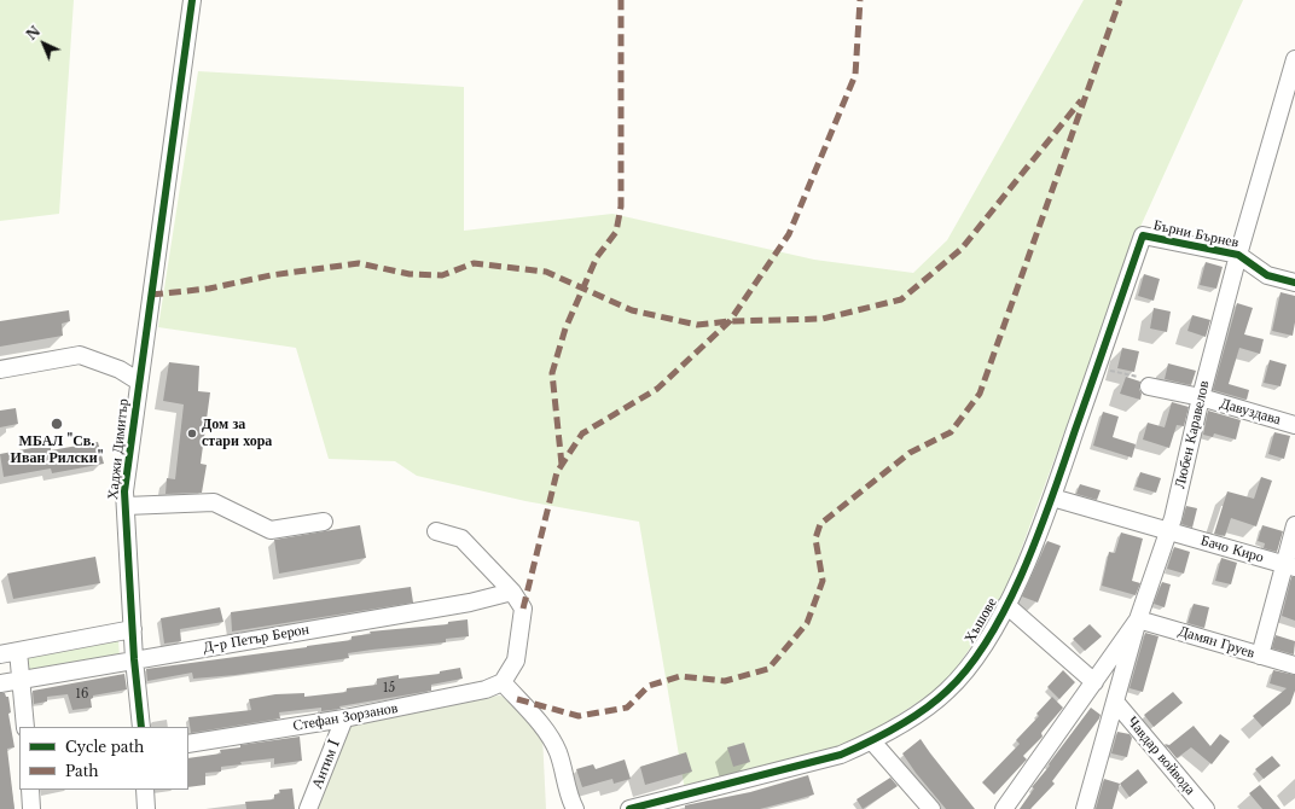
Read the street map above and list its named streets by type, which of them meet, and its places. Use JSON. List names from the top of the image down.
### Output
{
  "streets": {
    "street": [
      "Бърни Бърнев",
      "Давуздава",
      "Любен Каравелов",
      "Хаджи Димитър",
      "Бачо Киро",
      "Хъшове",
      "Д-р Петър Берон",
      "Дамян Груев",
      "Стефан Зорзанов",
      "Чавдар войвода",
      "Антим I"
    ]
  },
  "crossings": [
    ["Бърни Бърнев", "Любен Каравелов"],
    ["Бърни Бърнев", "Хъшове"],
    ["Давуздава", "Любен Каравелов"],
    ["Любен Каравелов", "Бачо Киро"],
    ["Любен Каравелов", "Дамян Груев"],
    ["Любен Каравелов", "Чавдар войвода"],
    ["Хаджи Димитър", "Д-р Петър Берон"],
    ["Бачо Киро", "Хъшове"],
    ["Стефан Зорзанов", "Антим I"]
  ],
  "places": ["МБАЛ \"Св. Иван Рилски\"", "Дом за стари хора"],
  "house_numbers": ["15", "16"],
  "legend": ["Cycle path", "Path"],
  "north": "top left"
}
